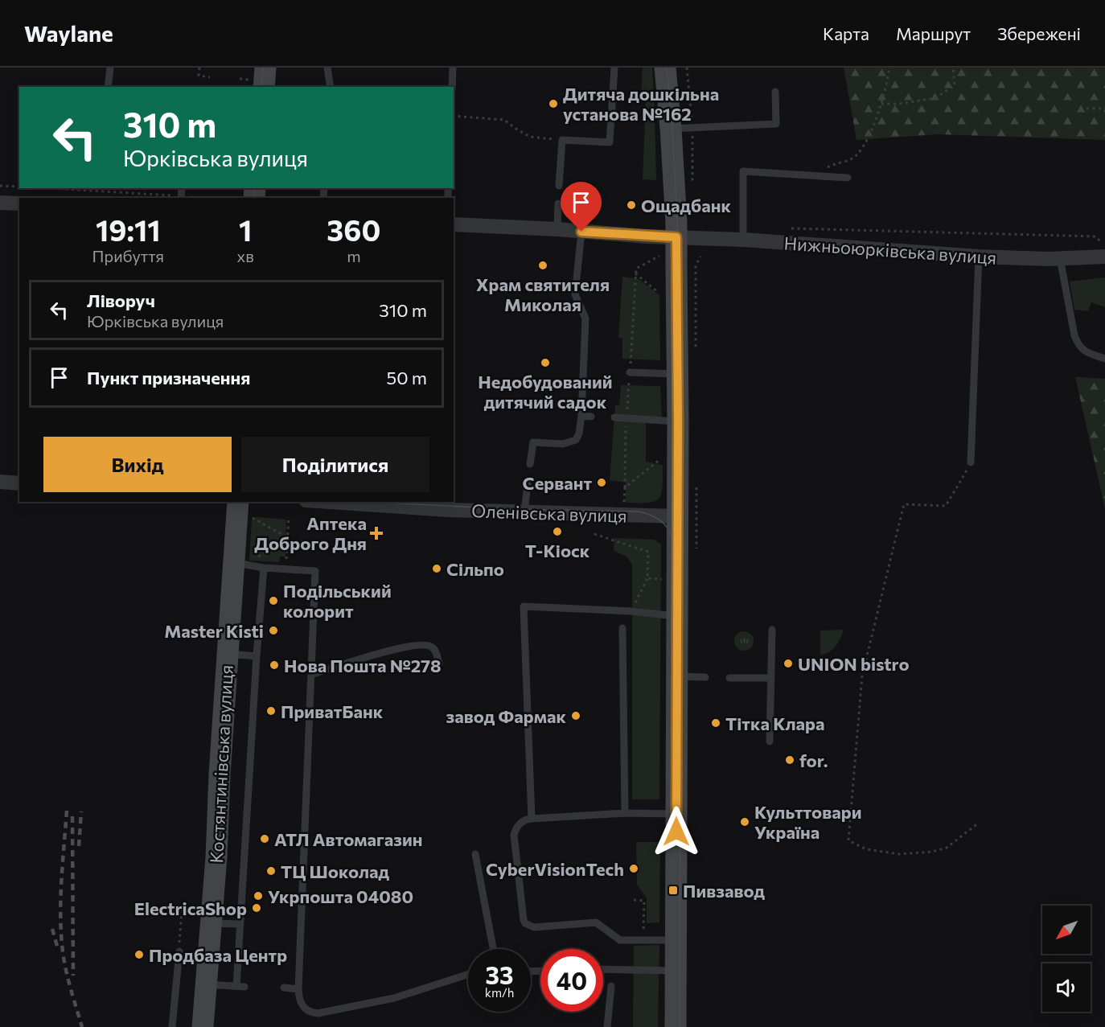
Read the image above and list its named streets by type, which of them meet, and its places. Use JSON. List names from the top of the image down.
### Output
{
  "streets": {
    "street": ["Нижньоюрківська вулиця", "Оленівська вулиця", "Костянтинівська вулиця"]
  },
  "places": {
    "other": [
      "Дитяча дошкільна установа №162",
      "Ощадбанк",
      "Храм святителя Миколая",
      "Недобудований дитячий садок",
      "Сервант",
      "Т-Кіоск",
      "Сільпо",
      "Подільський колорит",
      "Master Kisti",
      "UNION bistro",
      "Нова Пошта №278",
      "ПриватБанк",
      "завод Фармак",
      "Тітка Клара",
      "for.",
      "Культтовари Україна",
      "АТЛ Автомагазин",
      "CyberVisionTech",
      "ТЦ Шоколад",
      "Укрпошта 04080",
      "ElectricaShop",
      "Продбаза Центр"
    ],
    "health": ["Аптека Доброго Дня"],
    "transit": ["Пивзавод"]
  },
  "north": "bottom left",
  "page": {
    "header": "Waylane",
    "nav": ["Карта", "Маршрут", "Збережені"],
    "turn": ["310 m", "Юрківська вулиця"],
    "eta": [
      "19:11",
      "Прибуття",
      "1",
      "хв",
      "360",
      "m"
    ],
    "list": [
      {
        "name": "Ліворуч",
        "note": "Юрківська вулиця",
        "value": "310 m"
      },
      {
        "name": "Пункт призначення",
        "value": "50 m"
      }
    ],
    "buttons": ["Вихід", "Поділитися"],
    "speed": "33 km/h",
    "limit": "40"
  }
}
